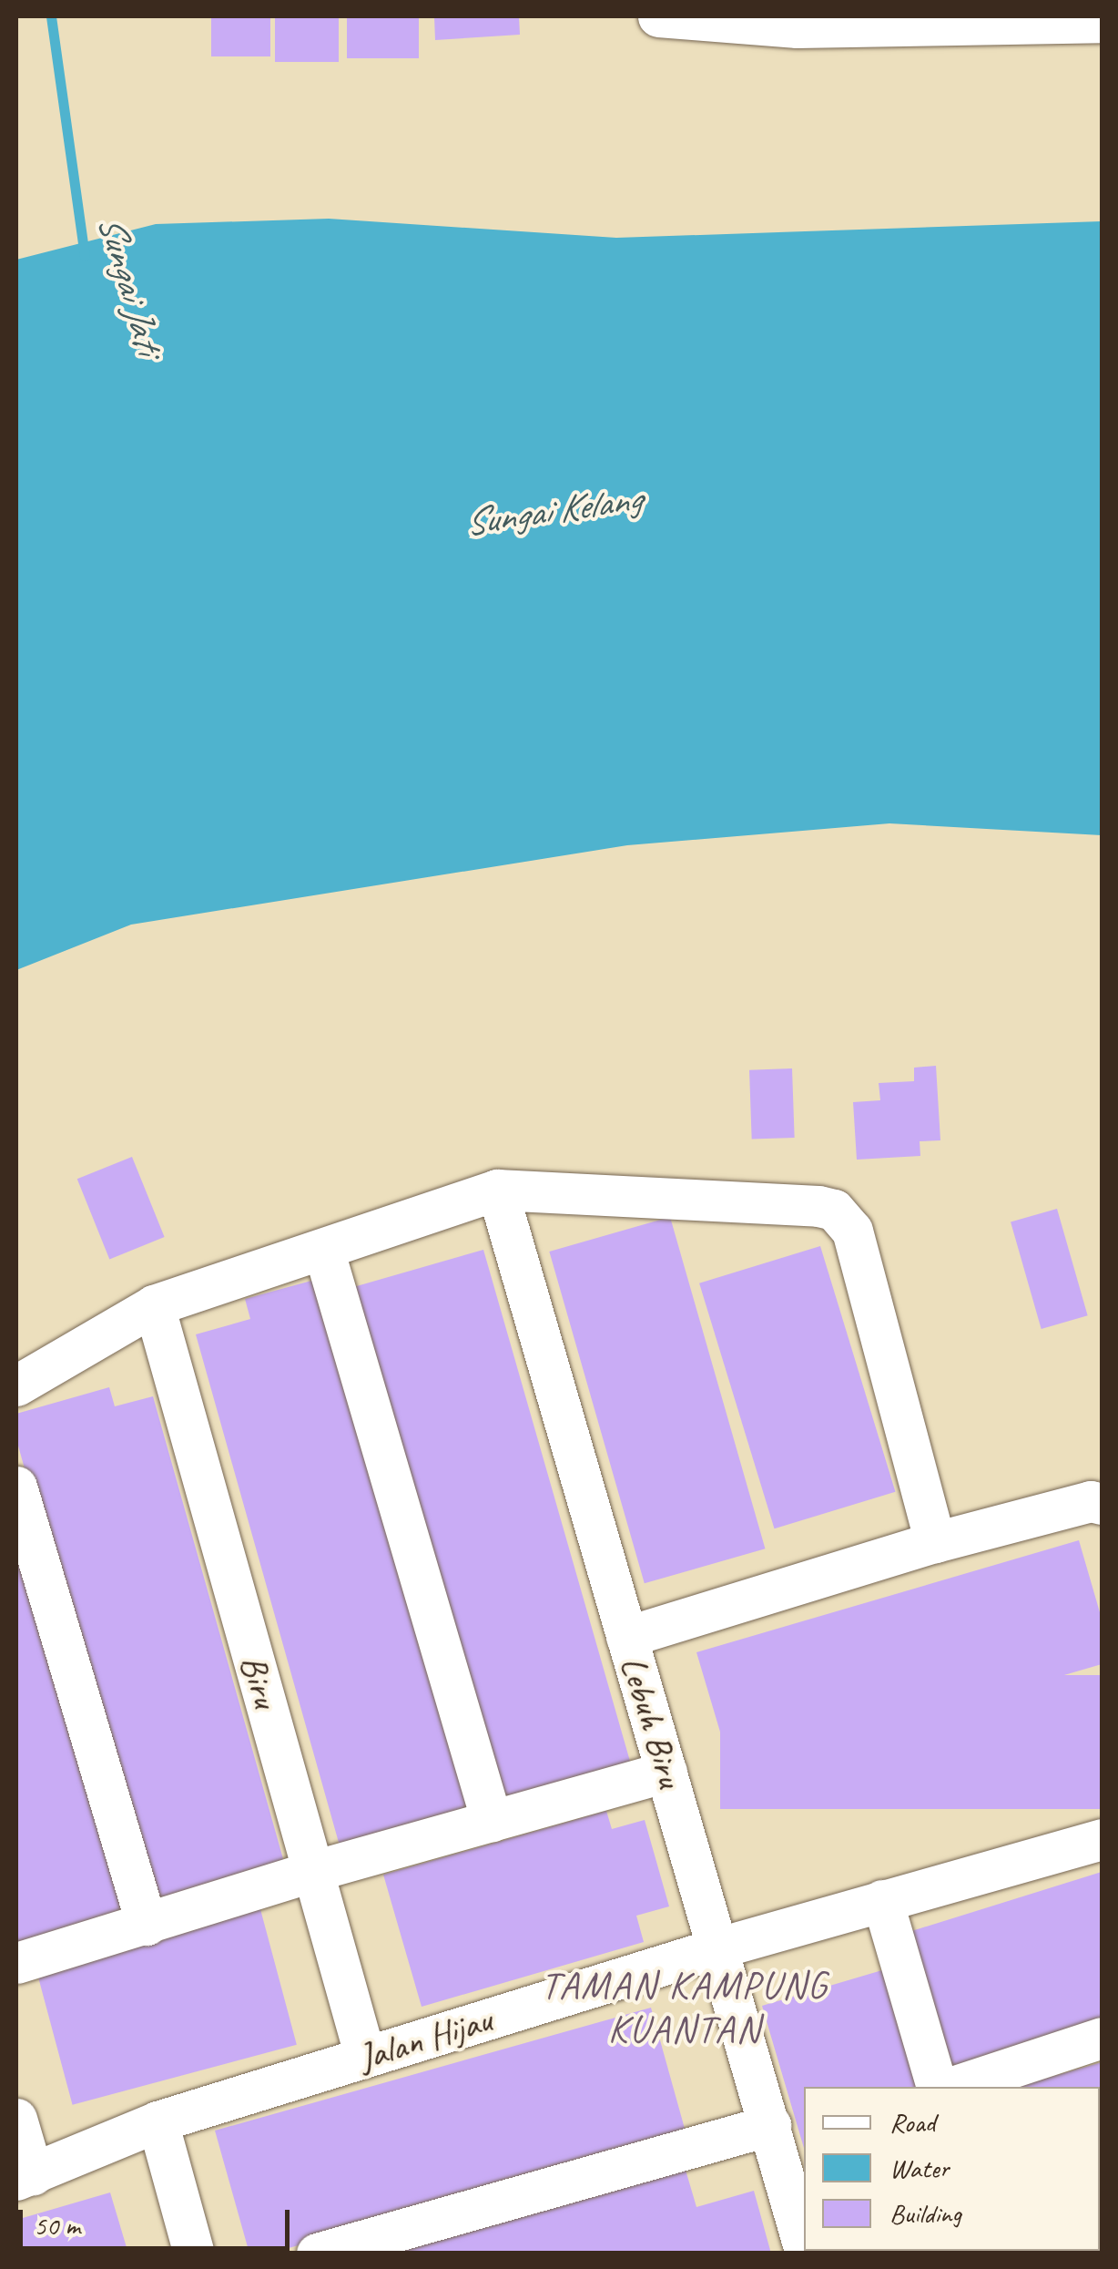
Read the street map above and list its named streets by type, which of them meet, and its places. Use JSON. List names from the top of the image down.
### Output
{
  "streets": {
    "street": ["Biru", "Lebuh Biru", "Jalan Hijau"]
  },
  "crossings": [
    ["Biru", "Jalan Hijau"],
    ["Lebuh Biru", "Jalan Hijau"]
  ],
  "districts": ["TAMAN KAMPUNG KUANTAN"],
  "water": ["Sungai Jati", "Sungai Kelang"],
  "legend": ["Road", "Water", "Building"],
  "scale_bar": "50 m"
}
